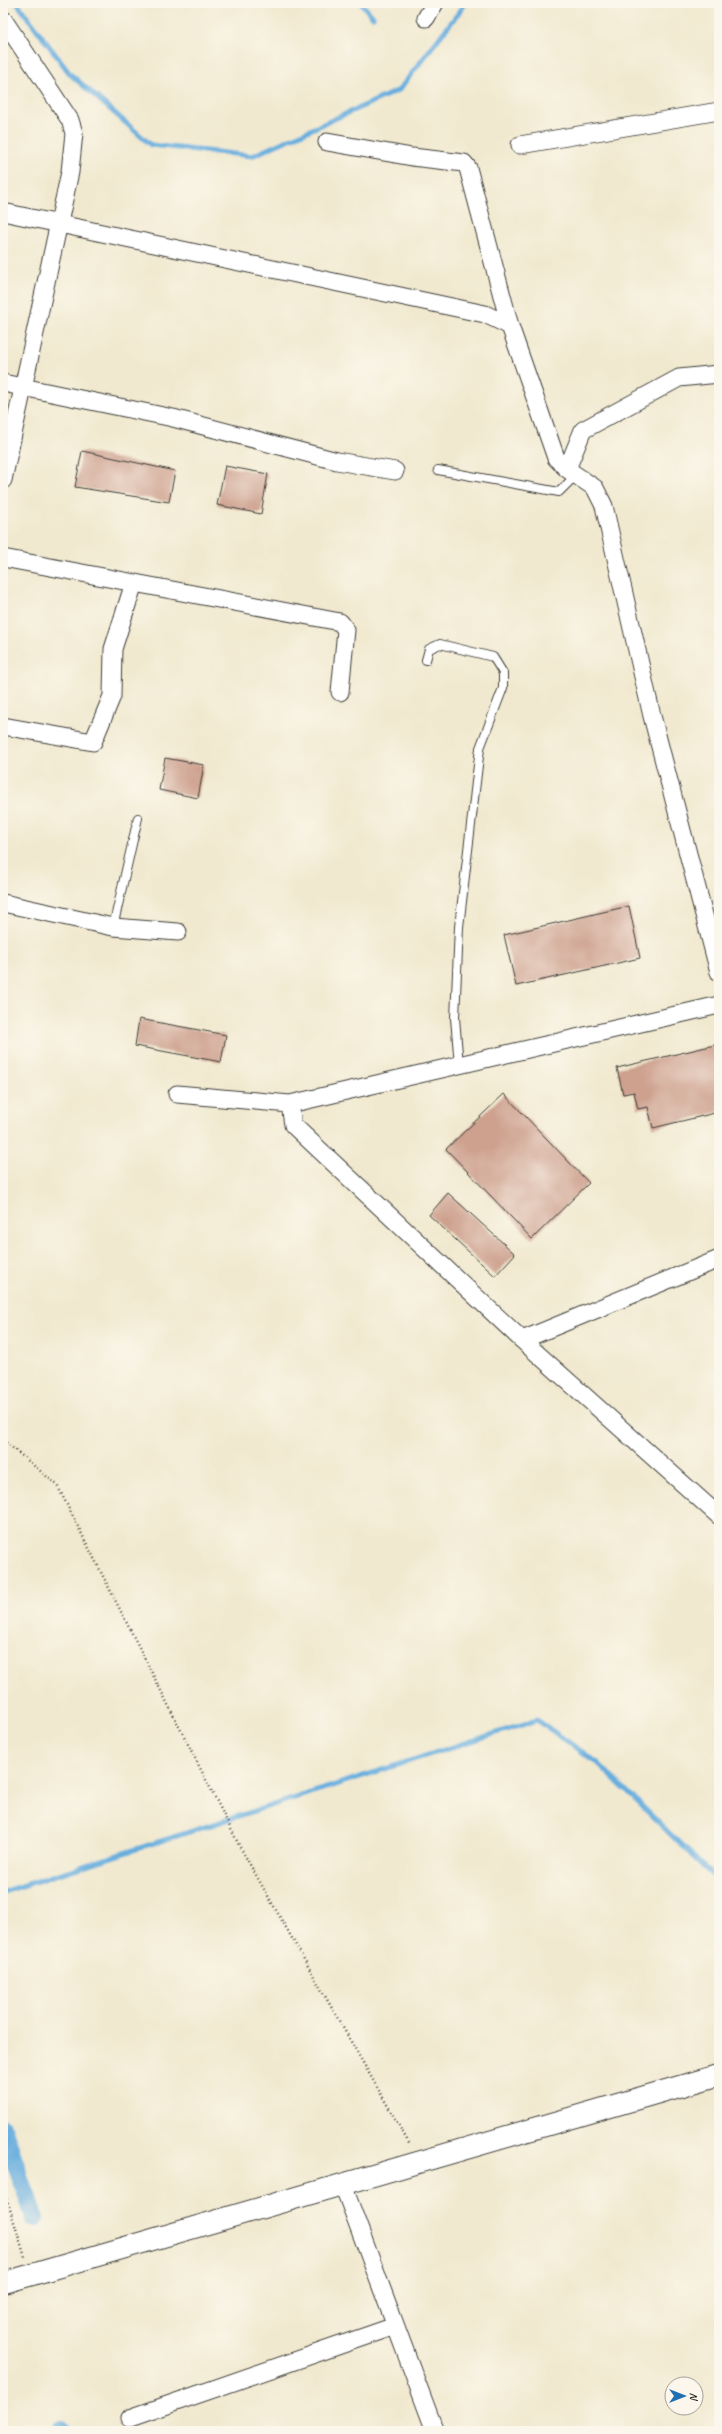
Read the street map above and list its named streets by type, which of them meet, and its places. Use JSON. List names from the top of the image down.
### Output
{
  "north": "right"
}
